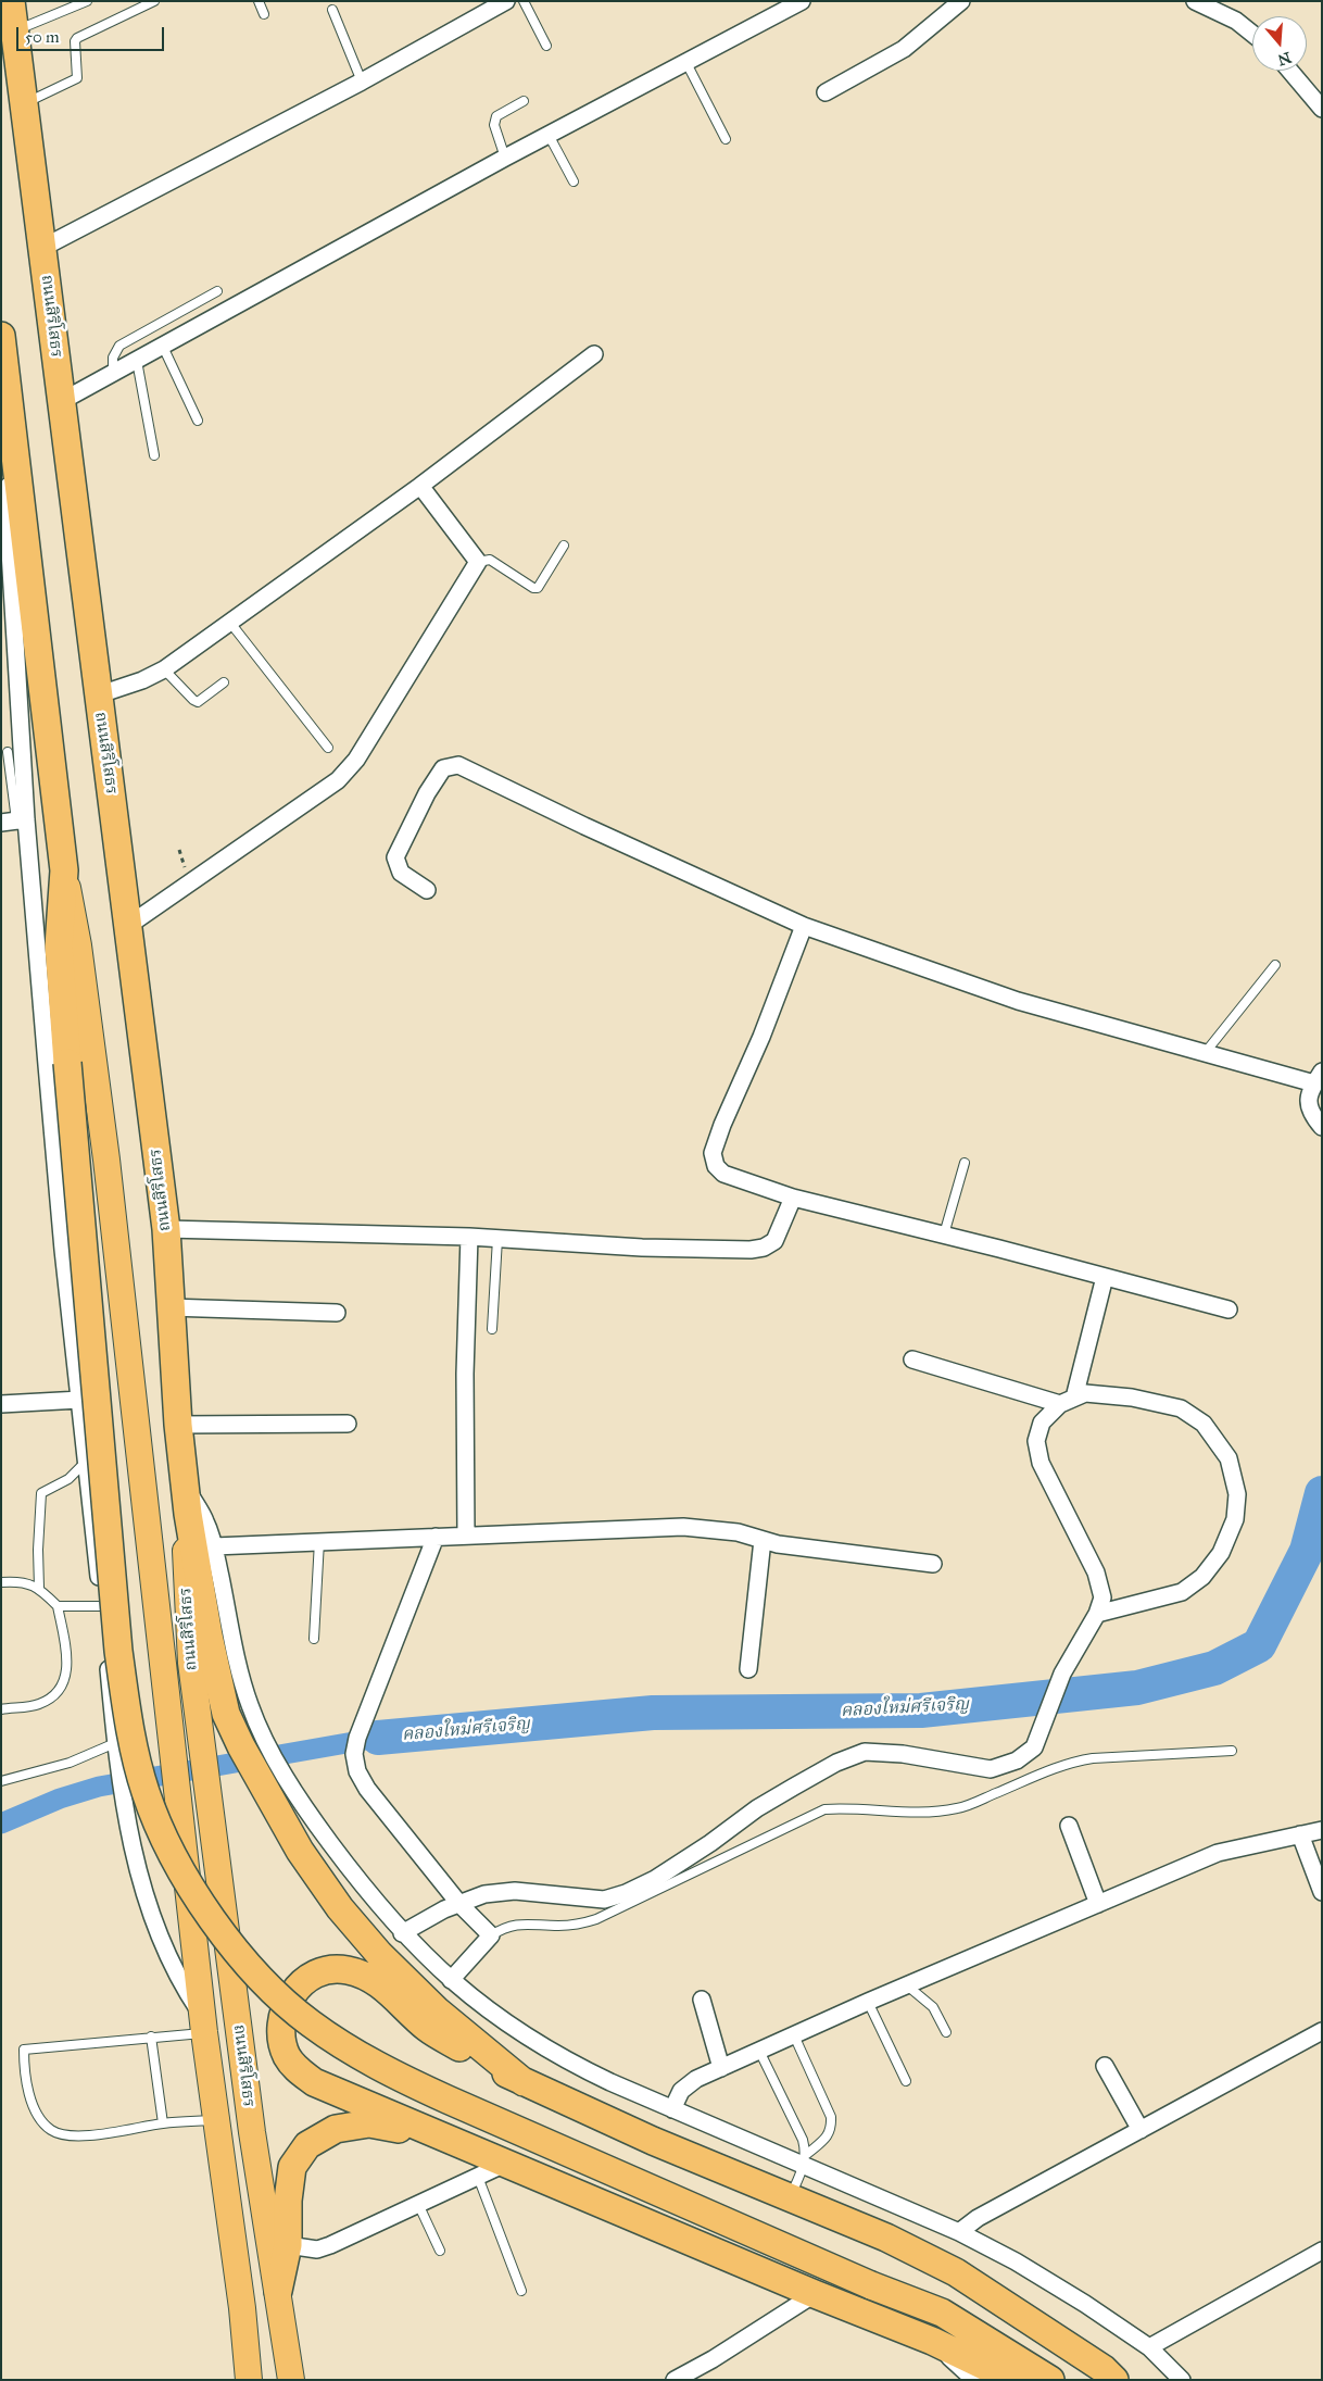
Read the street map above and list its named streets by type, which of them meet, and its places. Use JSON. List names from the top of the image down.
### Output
{
  "streets": {
    "highway": ["ถนนสิริโสธร"]
  },
  "water": ["คลองใหม่ศรีเจริญ"],
  "scale_bar": "50 m",
  "north": "bottom"
}
